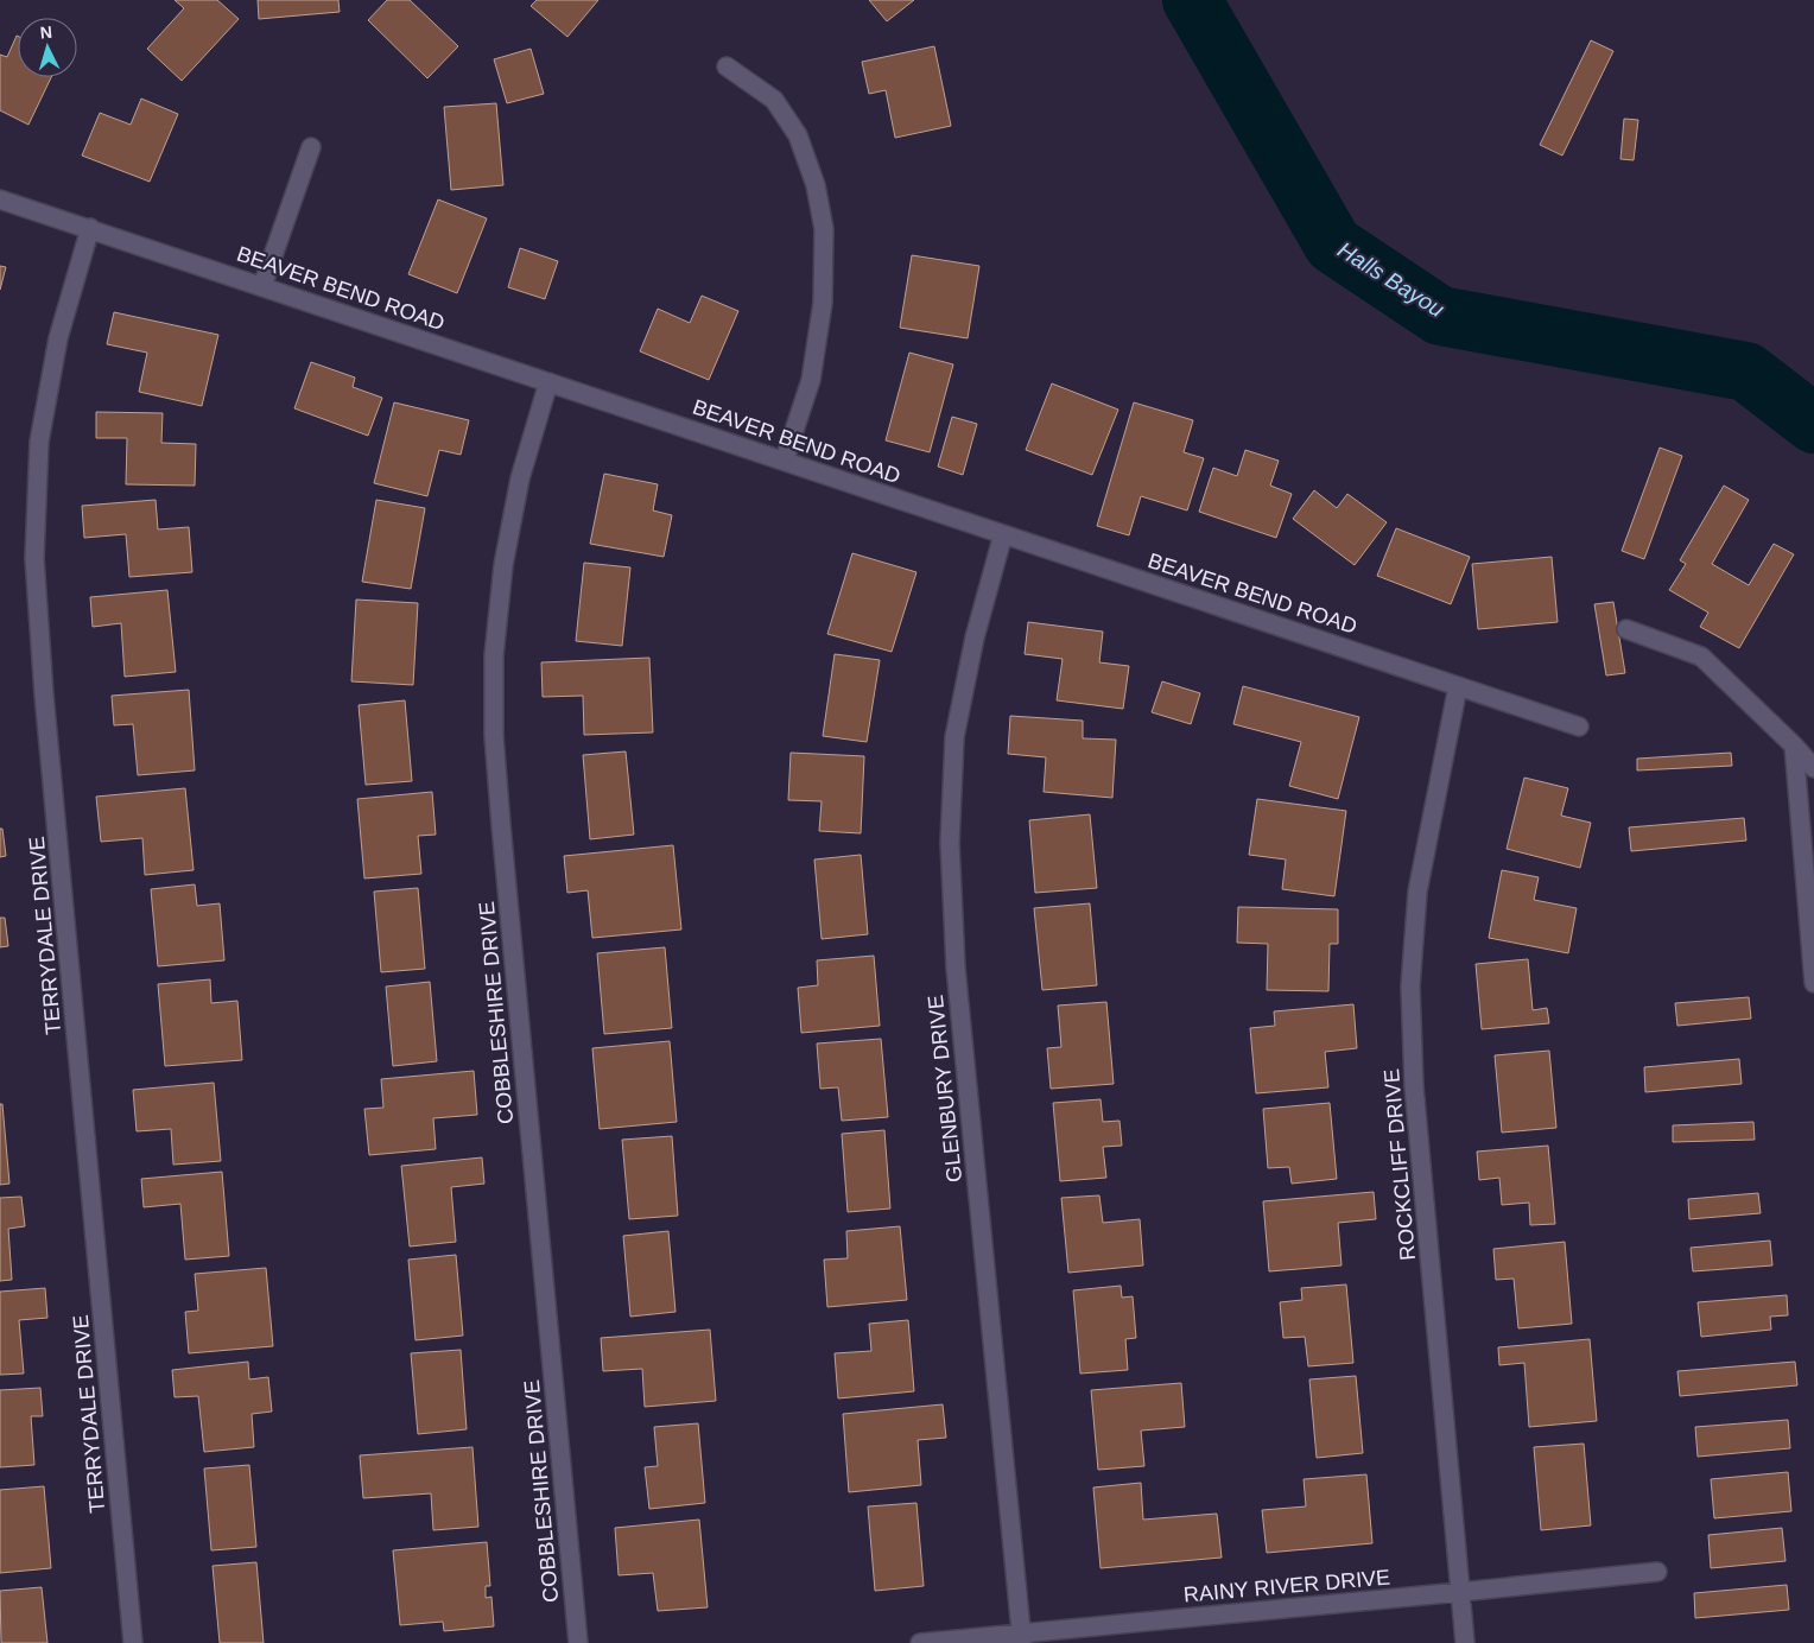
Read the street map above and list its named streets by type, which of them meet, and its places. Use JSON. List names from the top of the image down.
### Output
{
  "streets": {
    "street": [
      "BEAVER BEND ROAD",
      "TERRYDALE DRIVE",
      "COBBLESHIRE DRIVE",
      "GLENBURY DRIVE",
      "ROCKCLIFF DRIVE",
      "RAINY RIVER DRIVE"
    ]
  },
  "crossings": [
    ["BEAVER BEND ROAD", "TERRYDALE DRIVE"],
    ["BEAVER BEND ROAD", "COBBLESHIRE DRIVE"],
    ["BEAVER BEND ROAD", "GLENBURY DRIVE"],
    ["BEAVER BEND ROAD", "ROCKCLIFF DRIVE"],
    ["GLENBURY DRIVE", "RAINY RIVER DRIVE"],
    ["ROCKCLIFF DRIVE", "RAINY RIVER DRIVE"]
  ],
  "water": ["Halls Bayou"],
  "north": "top"
}
